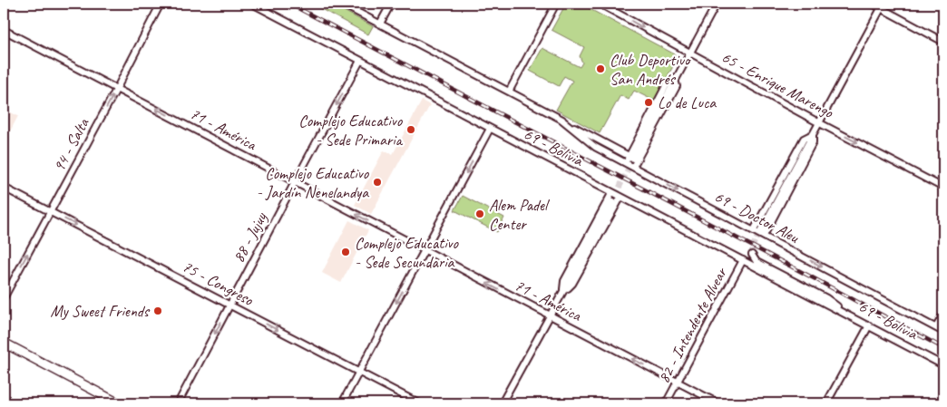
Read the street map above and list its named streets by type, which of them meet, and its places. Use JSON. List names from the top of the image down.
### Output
{
  "streets": {
    "street": [
      "65 - Enrique Marengo",
      "71 - América",
      "94 - Salta",
      "69 - Bolivia",
      "69 - Doctor Aleu",
      "88 - Jujuy",
      "75 - Congreso",
      "82 - Intendente Alvear"
    ]
  },
  "crossings": [
    ["71 - América", "94 - Salta"],
    ["71 - América", "88 - Jujuy"],
    ["71 - América", "82 - Intendente Alvear"],
    ["94 - Salta", "75 - Congreso"],
    ["69 - Bolivia", "88 - Jujuy"],
    ["69 - Bolivia", "82 - Intendente Alvear"],
    ["88 - Jujuy", "75 - Congreso"]
  ],
  "one_way": [
    "65 - Enrique Marengo",
    "71 - América",
    "94 - Salta",
    "69 - Doctor Aleu",
    "88 - Jujuy",
    "75 - Congreso"
  ],
  "places": [
    "Club Deportivo San Andrés",
    "Lo de Luca",
    "Complejo Educativo - Sede Primaria",
    "Complejo Educativo - Jardín Nenelandya",
    "Alem Padel Center",
    "Complejo Educativo - Sede Secundaria",
    "My Sweet Friends"
  ]
}
